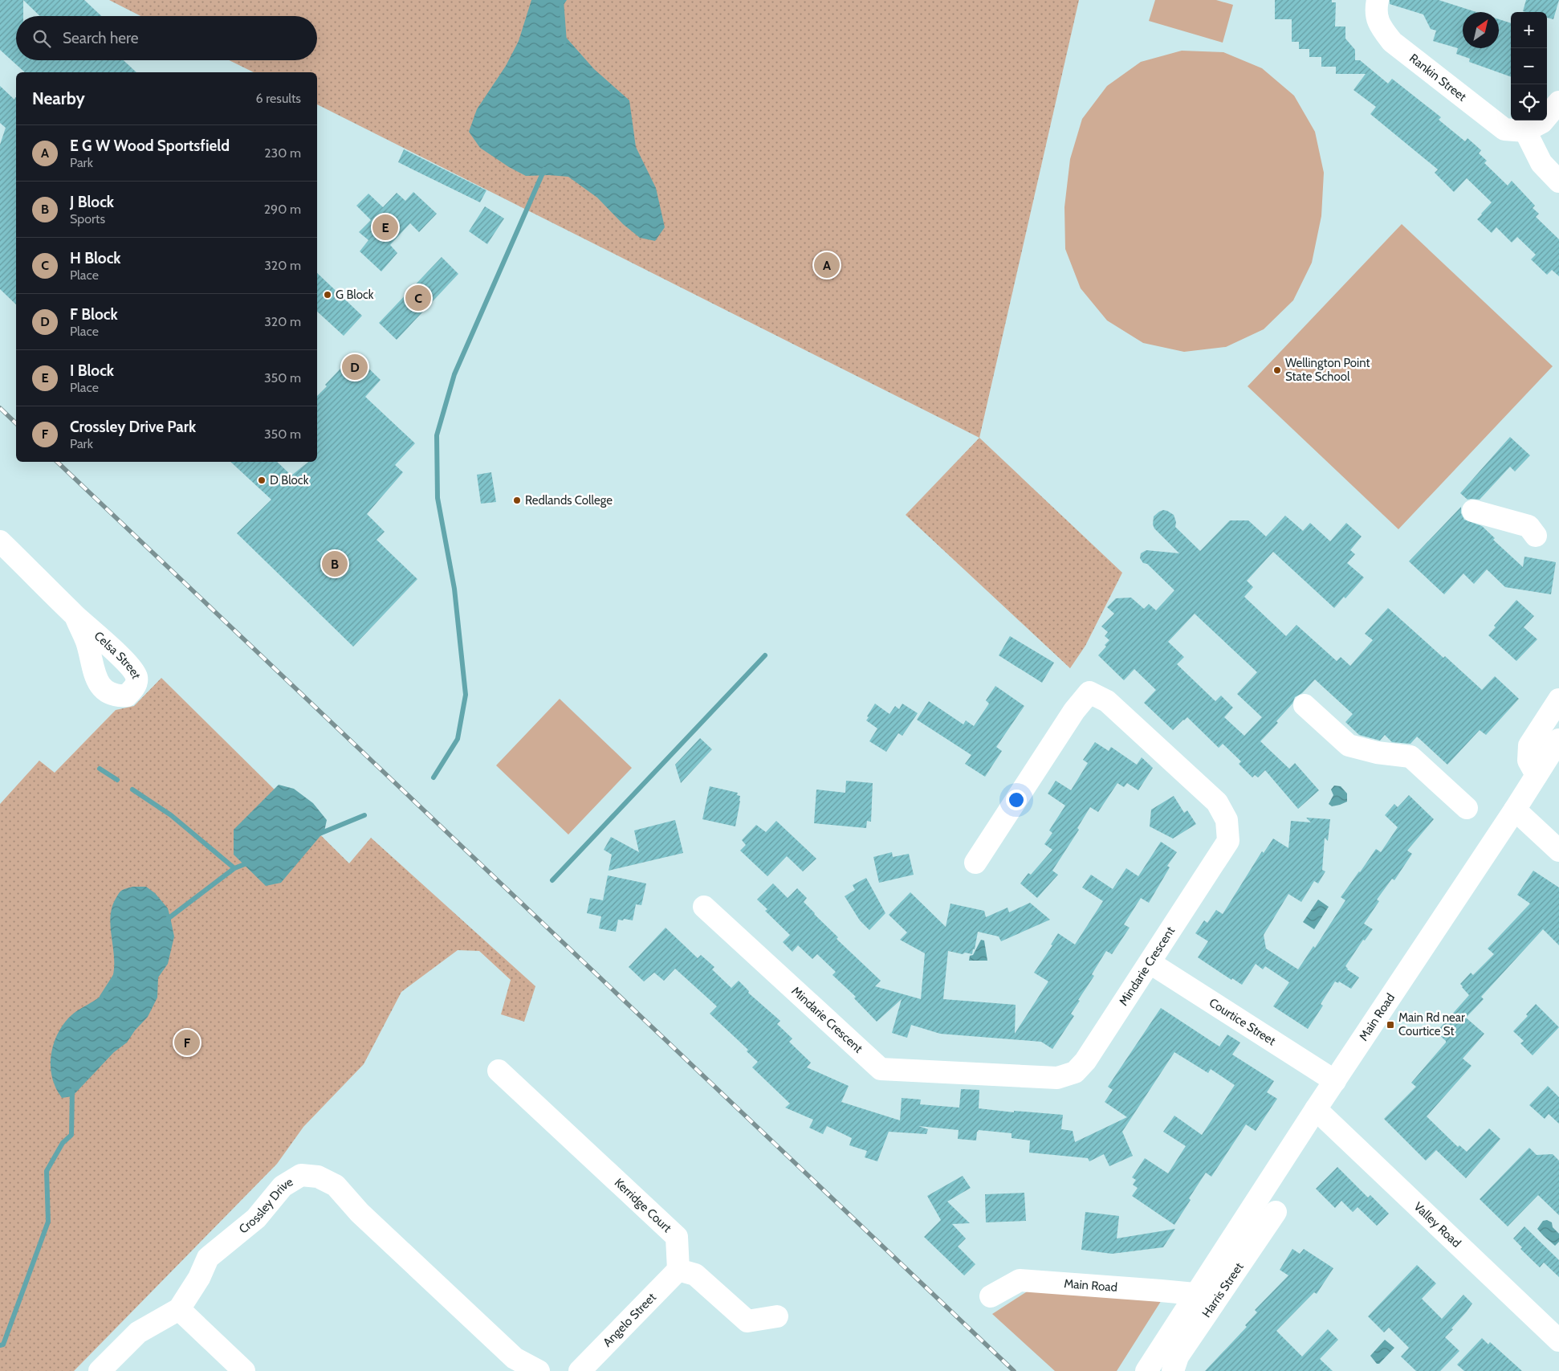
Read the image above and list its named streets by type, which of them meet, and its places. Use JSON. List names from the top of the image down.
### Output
{
  "streets": {
    "street": [
      "Rankin Street",
      "Mindarie Crescent",
      "Main Road",
      "Courtice Street",
      "Kerridge Court",
      "Crossley Drive",
      "Valley Road",
      "Harris Street",
      "Angelo Street"
    ]
  },
  "crossings": [
    ["Mindarie Crescent", "Courtice Street"],
    ["Main Road", "Courtice Street"],
    ["Main Road", "Valley Road"],
    ["Kerridge Court", "Angelo Street"]
  ],
  "places": {
    "other": [
      "G Block",
      "Wellington Point State School",
      "D Block",
      "Redlands College"
    ],
    "transit": ["Main Rd near Courtice St"]
  },
  "north": "top right",
  "page": {
    "map_buttons": ["+", "−"],
    "search": "Search here",
    "heading": ["Nearby", "6 results"],
    "list": [
      {
        "mark": "A",
        "name": "E G W Wood Sportsfield",
        "note": "Park",
        "value": "230 m"
      },
      {
        "mark": "B",
        "name": "J Block",
        "note": "Sports",
        "value": "290 m"
      },
      {
        "mark": "C",
        "name": "H Block",
        "note": "Place",
        "value": "320 m"
      },
      {
        "mark": "D",
        "name": "F Block",
        "note": "Place",
        "value": "320 m"
      },
      {
        "mark": "E",
        "name": "I Block",
        "note": "Place",
        "value": "350 m"
      },
      {
        "mark": "F",
        "name": "Crossley Drive Park",
        "note": "Park",
        "value": "350 m"
      }
    ],
    "pins": [
      "E",
      "A",
      "C",
      "D",
      "B",
      "F"
    ]
  }
}
